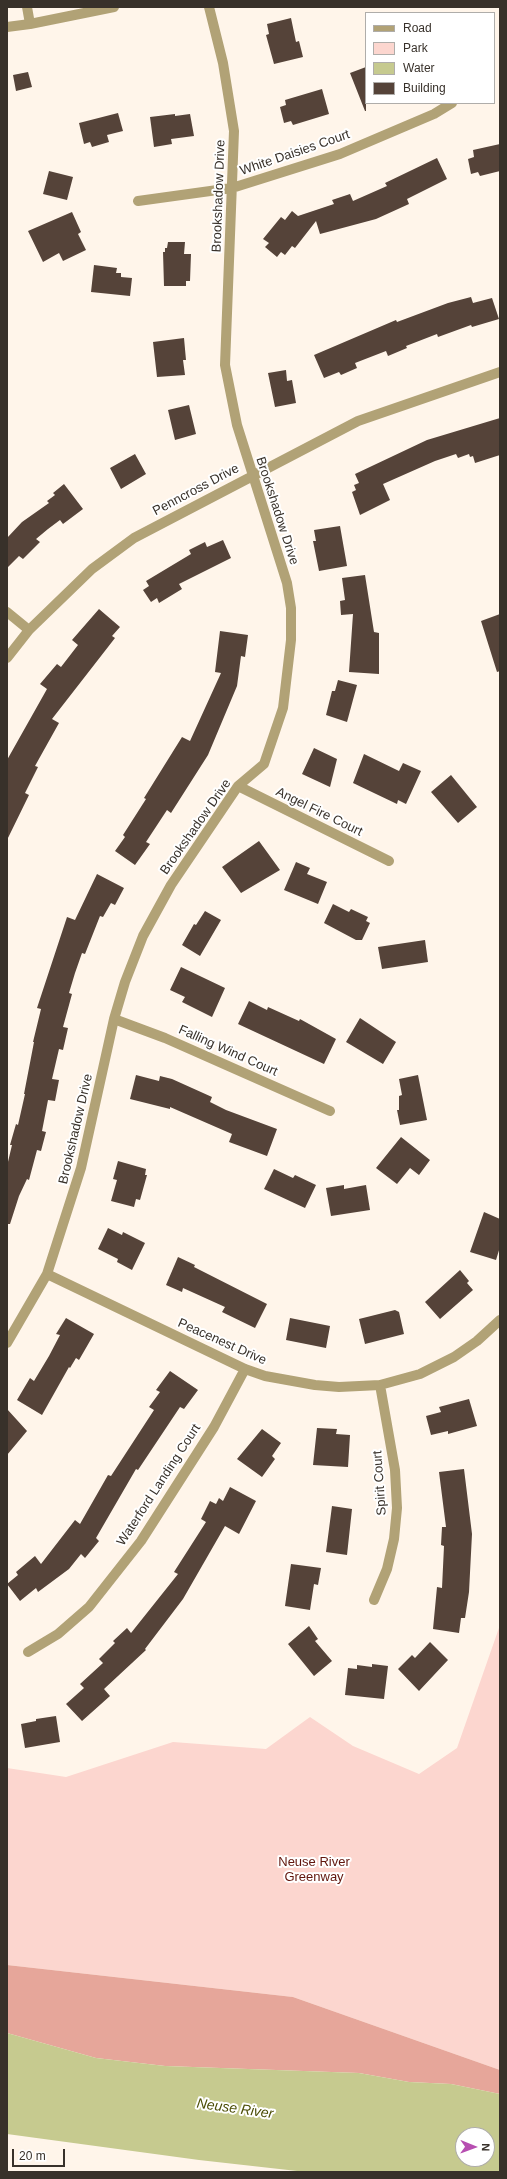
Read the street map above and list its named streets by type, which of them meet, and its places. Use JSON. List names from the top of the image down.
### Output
{
  "streets": {
    "street": [
      "White Daisies Court",
      "Brookshadow Drive",
      "Penncross Drive",
      "Angel Fire Court",
      "Falling Wind Court",
      "Peacenest Drive",
      "Spirit Court",
      "Waterford Landing Court"
    ]
  },
  "crossings": [
    ["White Daisies Court", "Brookshadow Drive"],
    ["Brookshadow Drive", "Penncross Drive"],
    ["Brookshadow Drive", "Angel Fire Court"],
    ["Brookshadow Drive", "Falling Wind Court"],
    ["Brookshadow Drive", "Peacenest Drive"],
    ["Peacenest Drive", "Spirit Court"],
    ["Peacenest Drive", "Waterford Landing Court"]
  ],
  "water": ["Neuse River"],
  "parks": ["Neuse River Greenway"],
  "legend": [
    "Road",
    "Park",
    "Water",
    "Building"
  ],
  "scale_bar": "20 m",
  "north": "right"
}
